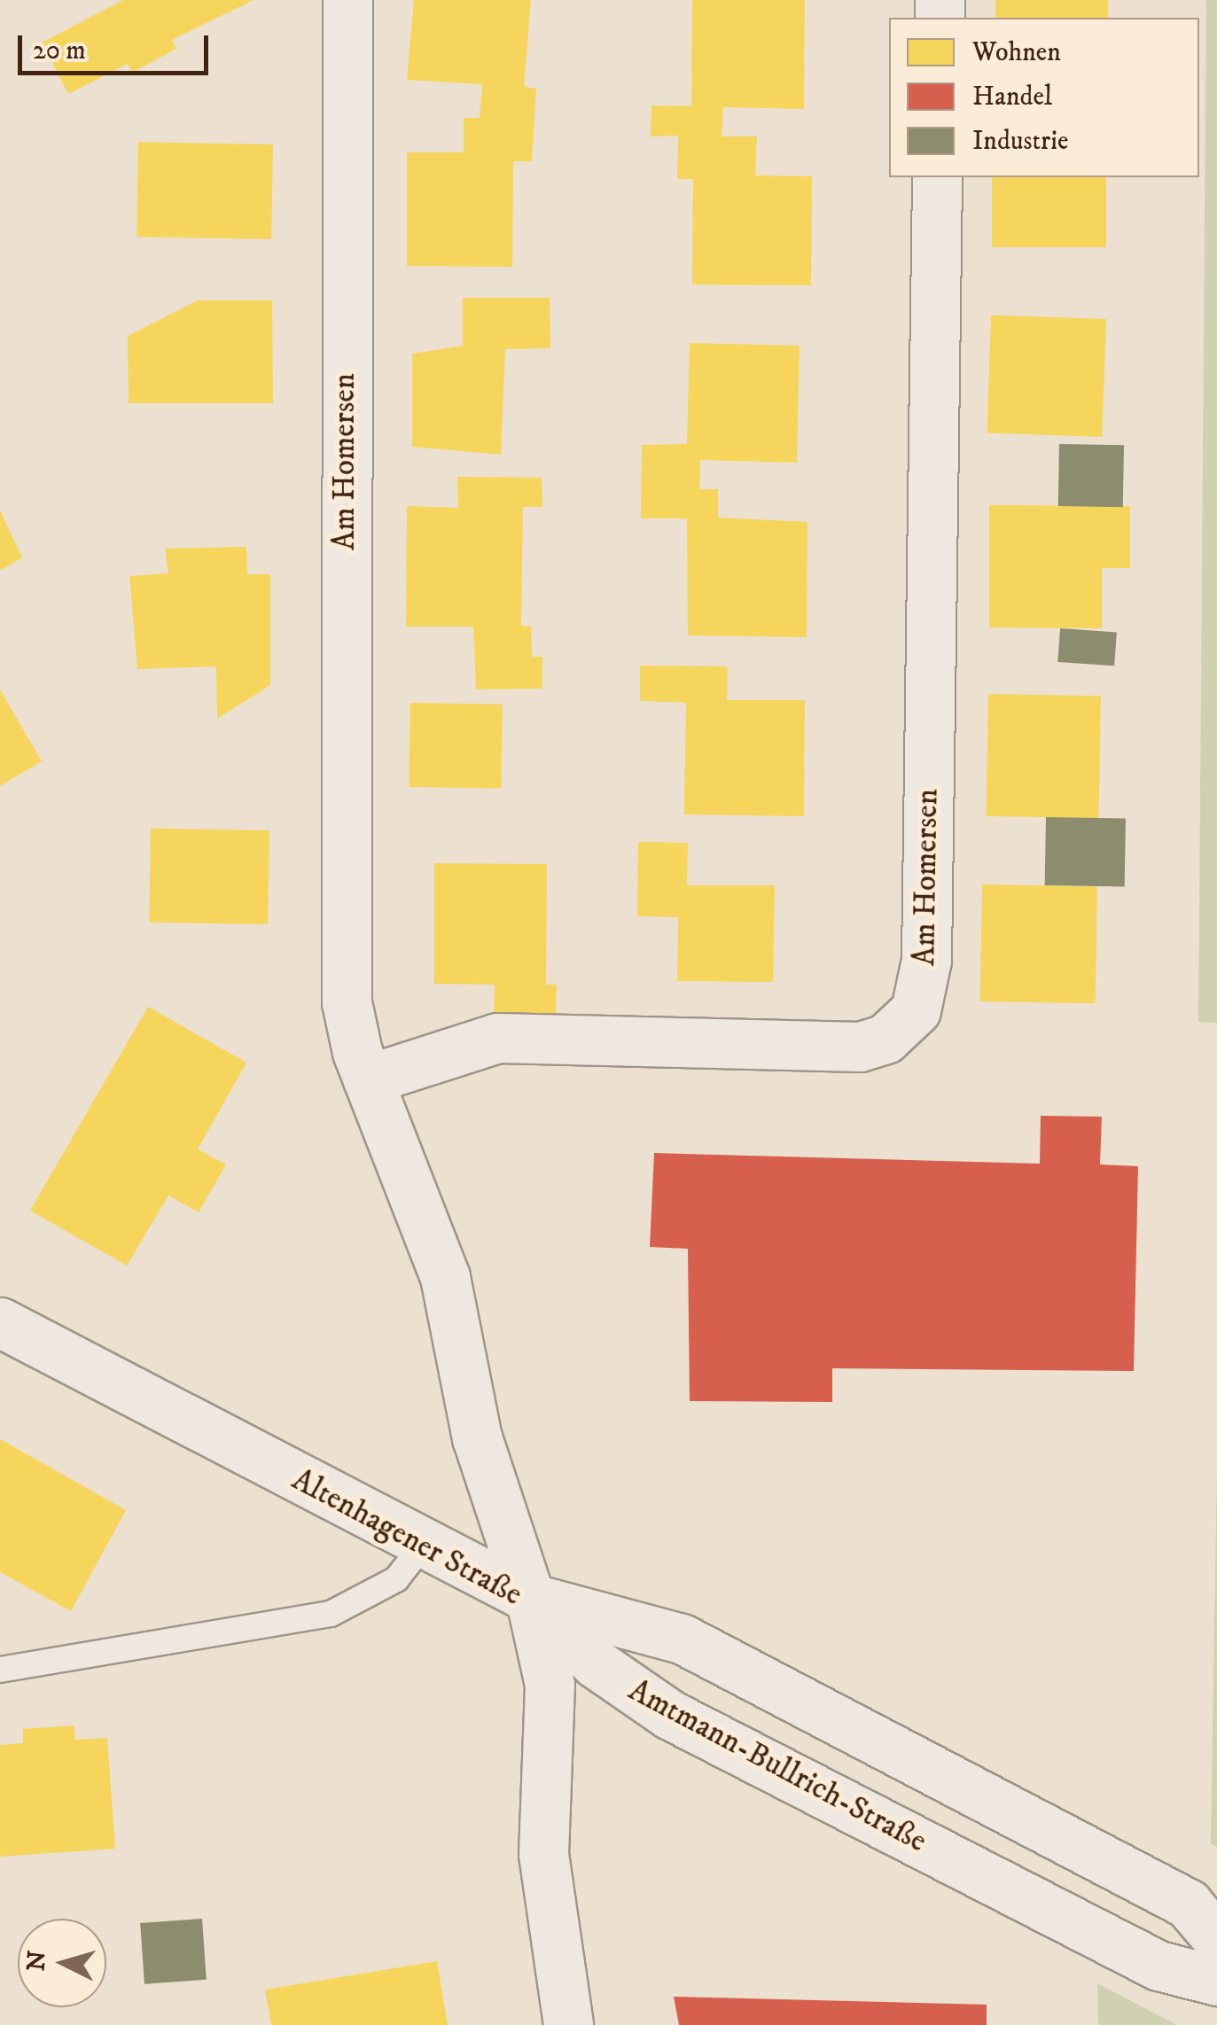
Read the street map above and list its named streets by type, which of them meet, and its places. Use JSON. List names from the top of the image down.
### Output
{
  "streets": {
    "street": ["Am Homersen", "Altenhagener Straße", "Amtmann-Bullrich-Straße"]
  },
  "crossings": [
    ["Am Homersen", "Altenhagener Straße"],
    ["Am Homersen", "Amtmann-Bullrich-Straße"],
    ["Altenhagener Straße", "Amtmann-Bullrich-Straße"]
  ],
  "legend": ["Wohnen", "Handel", "Industrie"],
  "scale_bar": "20 m",
  "north": "left"
}
